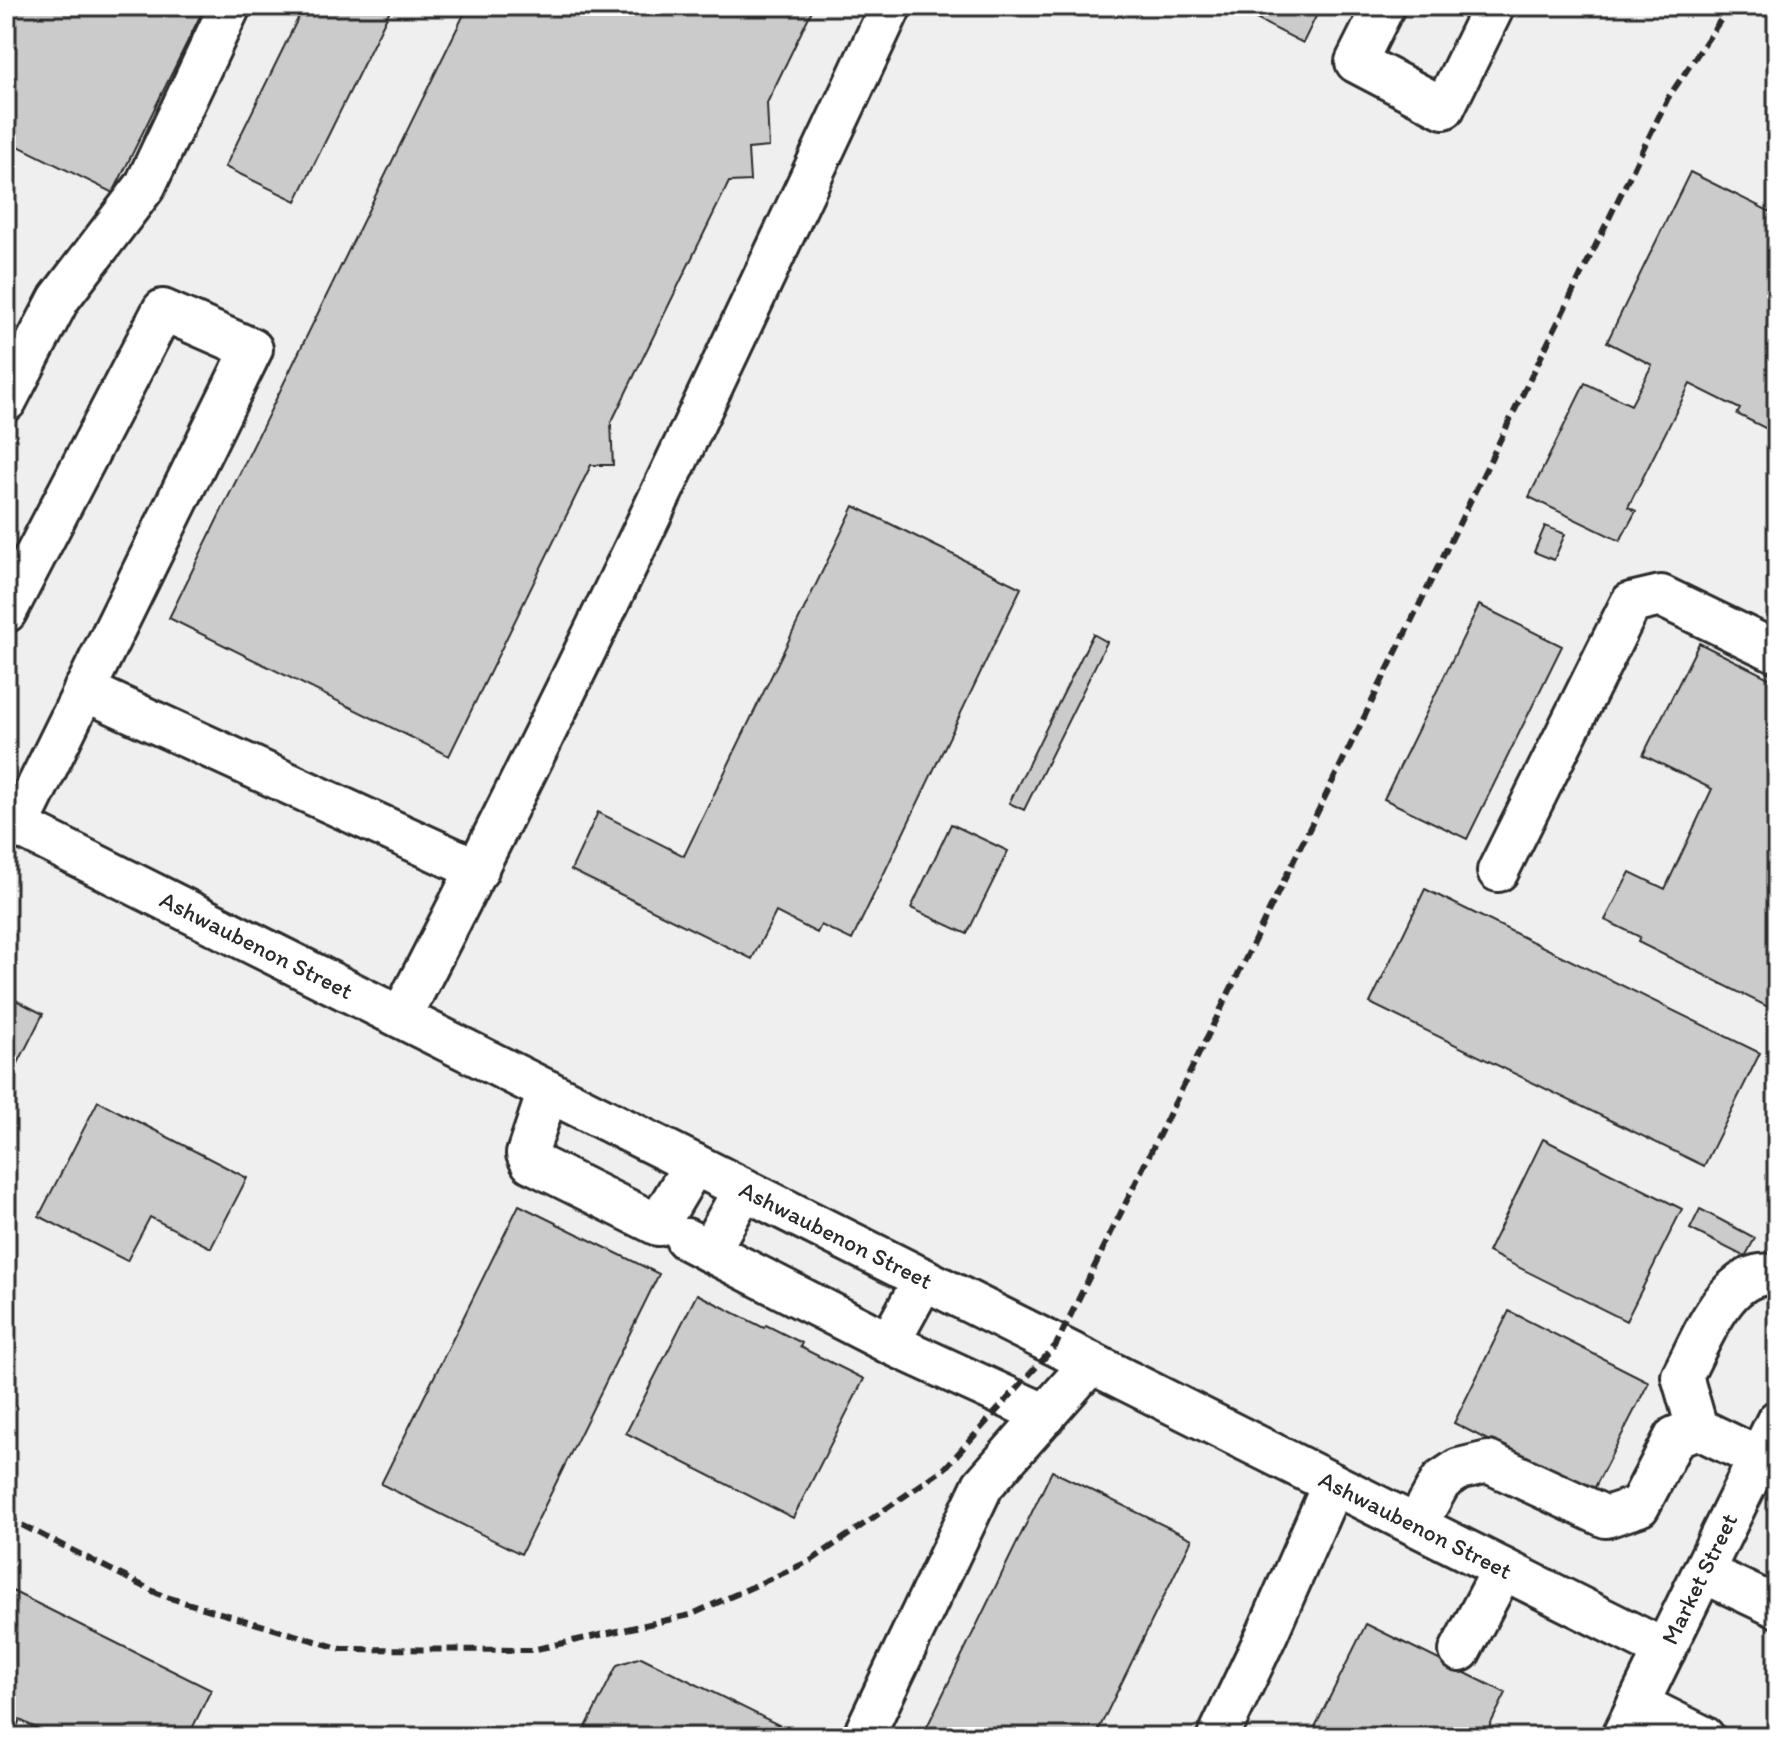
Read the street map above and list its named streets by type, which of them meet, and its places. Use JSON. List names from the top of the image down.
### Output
{
  "streets": {
    "street": ["Ashwaubenon Street", "Market Street"]
  },
  "crossings": [
    ["Ashwaubenon Street", "Market Street"]
  ]
}
